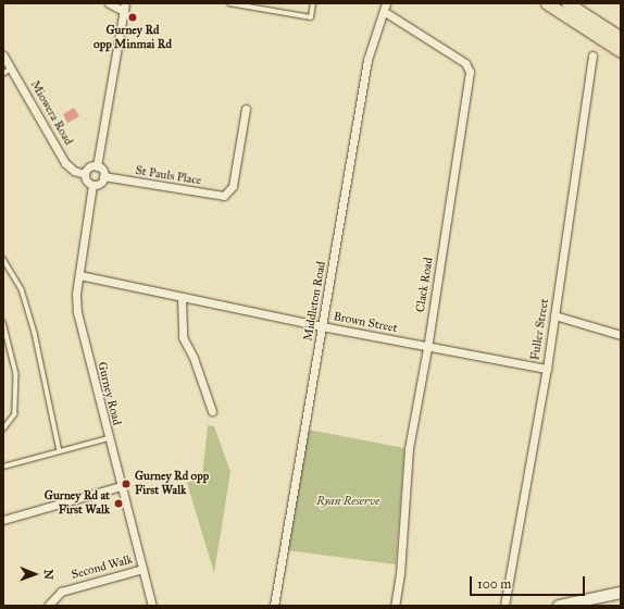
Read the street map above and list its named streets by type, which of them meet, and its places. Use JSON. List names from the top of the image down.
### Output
{
  "streets": {
    "street": [
      "Miowera Road",
      "St Pauls Place",
      "Clack Road",
      "Middleton Road",
      "Brown Street",
      "Fuller Street",
      "Gurney Road",
      "Second Walk"
    ]
  },
  "crossings": [
    ["Miowera Road", "St Pauls Place"],
    ["Miowera Road", "Gurney Road"],
    ["St Pauls Place", "Gurney Road"],
    ["Clack Road", "Middleton Road"],
    ["Clack Road", "Brown Street"],
    ["Middleton Road", "Brown Street"],
    ["Brown Street", "Fuller Street"],
    ["Brown Street", "Gurney Road"],
    ["Gurney Road", "Second Walk"]
  ],
  "parks": ["Ryan Reserve"],
  "places": ["Gurney Rd opp Minmai Rd", "Gurney Rd opp First Walk", "Gurney Rd at First Walk"],
  "scale_bar": "100 m",
  "north": "right"
}
